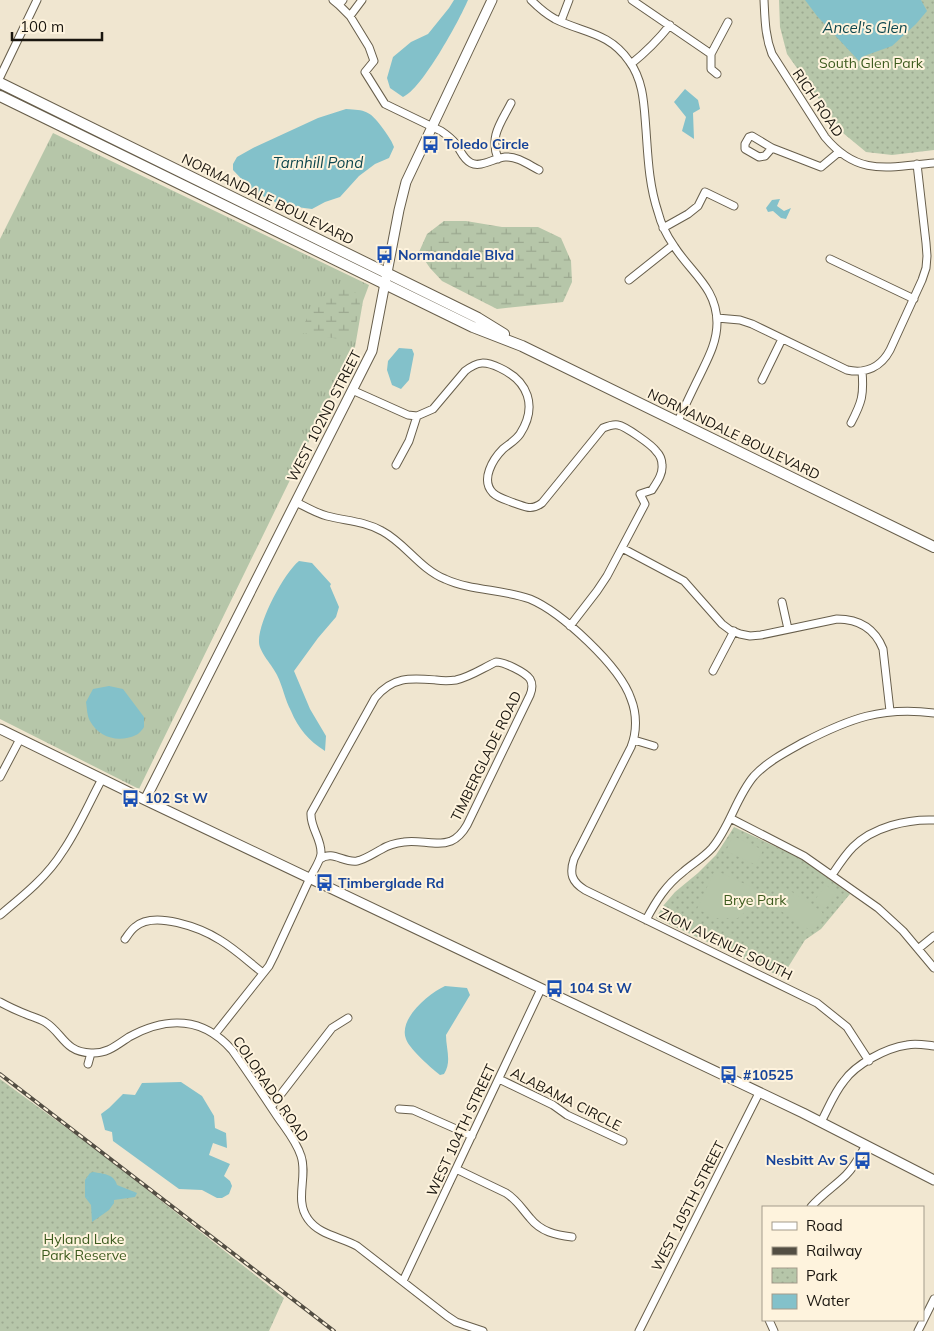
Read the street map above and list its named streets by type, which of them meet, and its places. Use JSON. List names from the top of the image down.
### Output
{
  "streets": {
    "main road": ["NORMANDALE BOULEVARD"],
    "street": [
      "RICH ROAD",
      "WEST 102ND STREET",
      "TIMBERGLADE ROAD",
      "ZION AVENUE SOUTH",
      "COLORADO ROAD",
      "ALABAMA CIRCLE",
      "WEST 104TH STREET",
      "WEST 105TH STREET"
    ]
  },
  "crossings": [
    ["NORMANDALE BOULEVARD", "WEST 102ND STREET"],
    ["ALABAMA CIRCLE", "WEST 104TH STREET"]
  ],
  "water": ["Ancel's Glen", "Tarnhill Pond"],
  "parks": ["South Glen Park", "Brye Park", "Hyland Lake Park Reserve"],
  "places": {
    "bus stop": [
      "Toledo Circle",
      "Normandale Blvd",
      "102 St W",
      "Timberglade Rd",
      "104 St W",
      "#10525",
      "Nesbitt Av S"
    ]
  },
  "legend": [
    "Road",
    "Railway",
    "Park",
    "Water"
  ],
  "scale_bar": "100 m"
}
